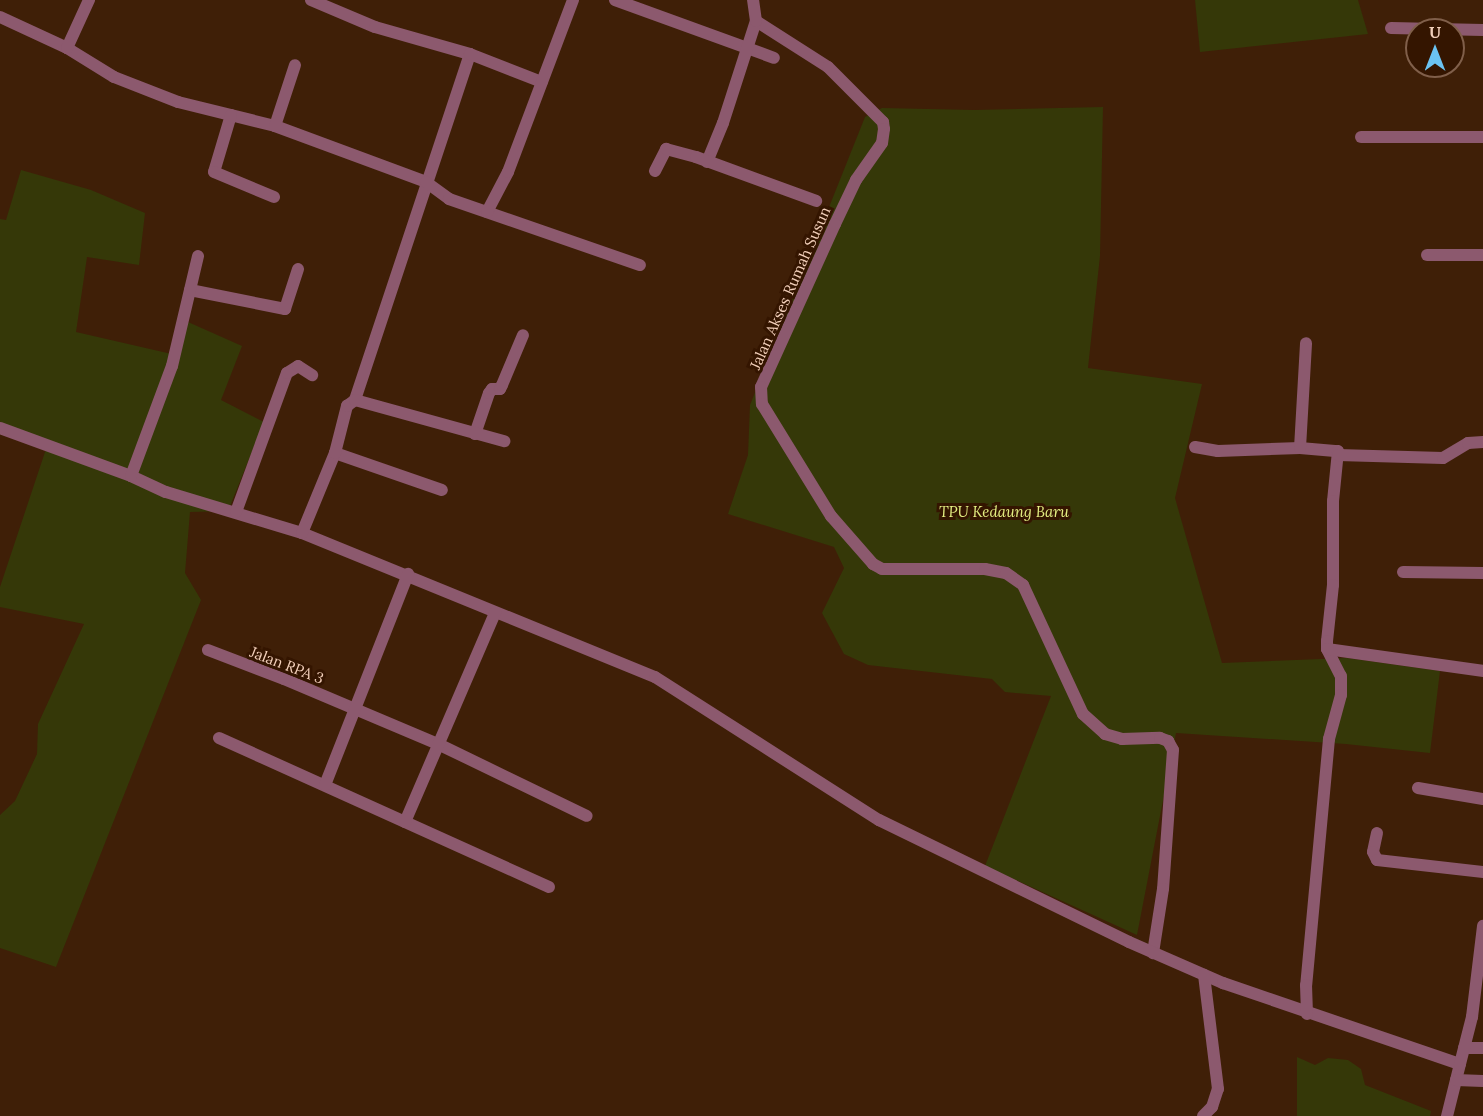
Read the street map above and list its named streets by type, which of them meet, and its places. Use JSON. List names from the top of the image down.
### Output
{
  "streets": {
    "street": ["Jalan Akses Rumah Susun", "Jalan RPA 3"]
  },
  "parks": ["TPU Kedaung Baru"],
  "north": "top"
}
